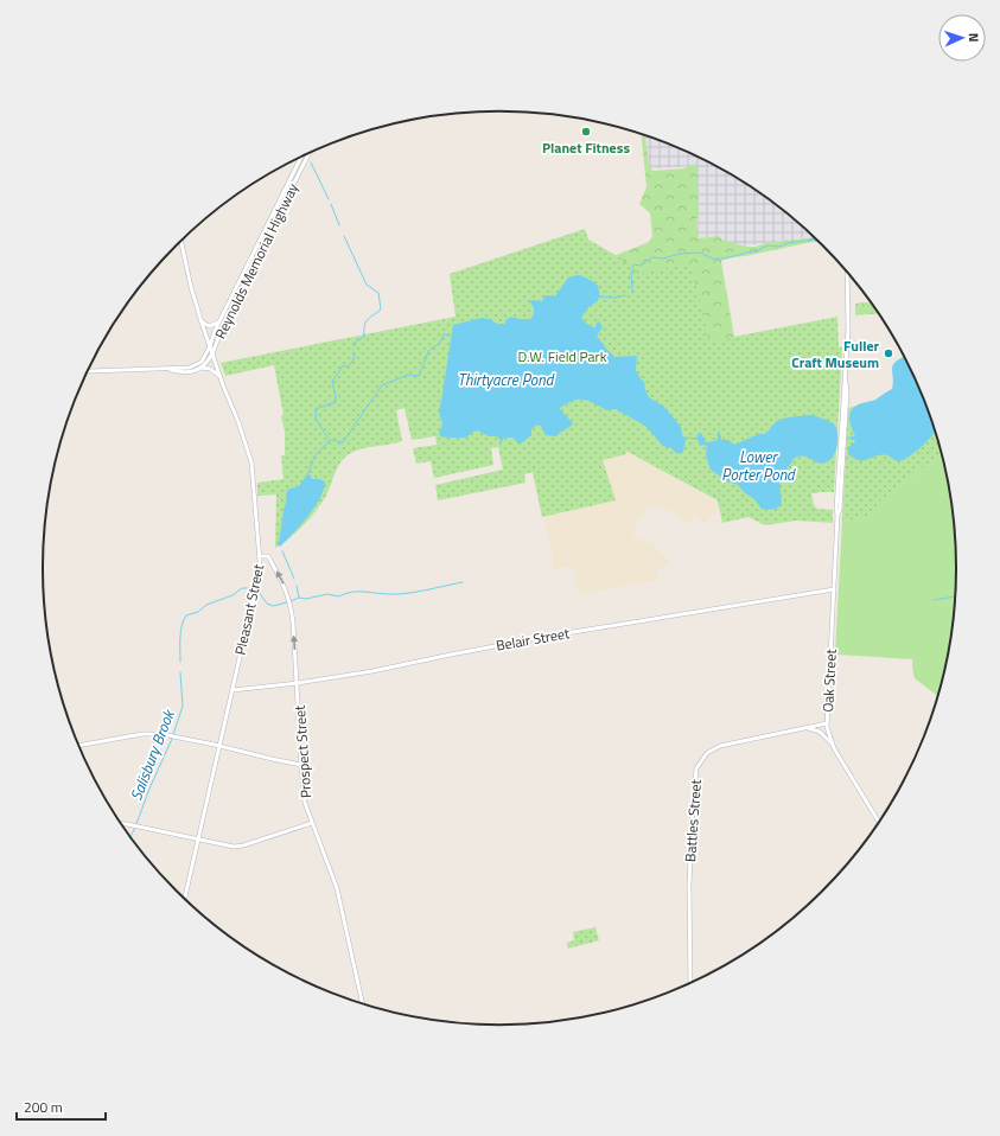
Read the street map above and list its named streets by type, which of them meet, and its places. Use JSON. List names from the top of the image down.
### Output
{
  "streets": {
    "main road": [
      "Reynolds Memorial Highway",
      "Pleasant Street",
      "Belair Street",
      "Oak Street",
      "Prospect Street",
      "Battles Street"
    ]
  },
  "crossings": [
    ["Reynolds Memorial Highway", "Pleasant Street"],
    ["Pleasant Street", "Belair Street"],
    ["Pleasant Street", "Prospect Street"],
    ["Belair Street", "Oak Street"],
    ["Belair Street", "Prospect Street"],
    ["Oak Street", "Battles Street"]
  ],
  "water": ["Thirtyacre Pond", "Lower Porter Pond", "Salisbury Brook"],
  "parks": ["D.W. Field Park"],
  "places": ["Planet Fitness", "Fuller Craft Museum"],
  "scale_bar": "200 m",
  "north": "right"
}
